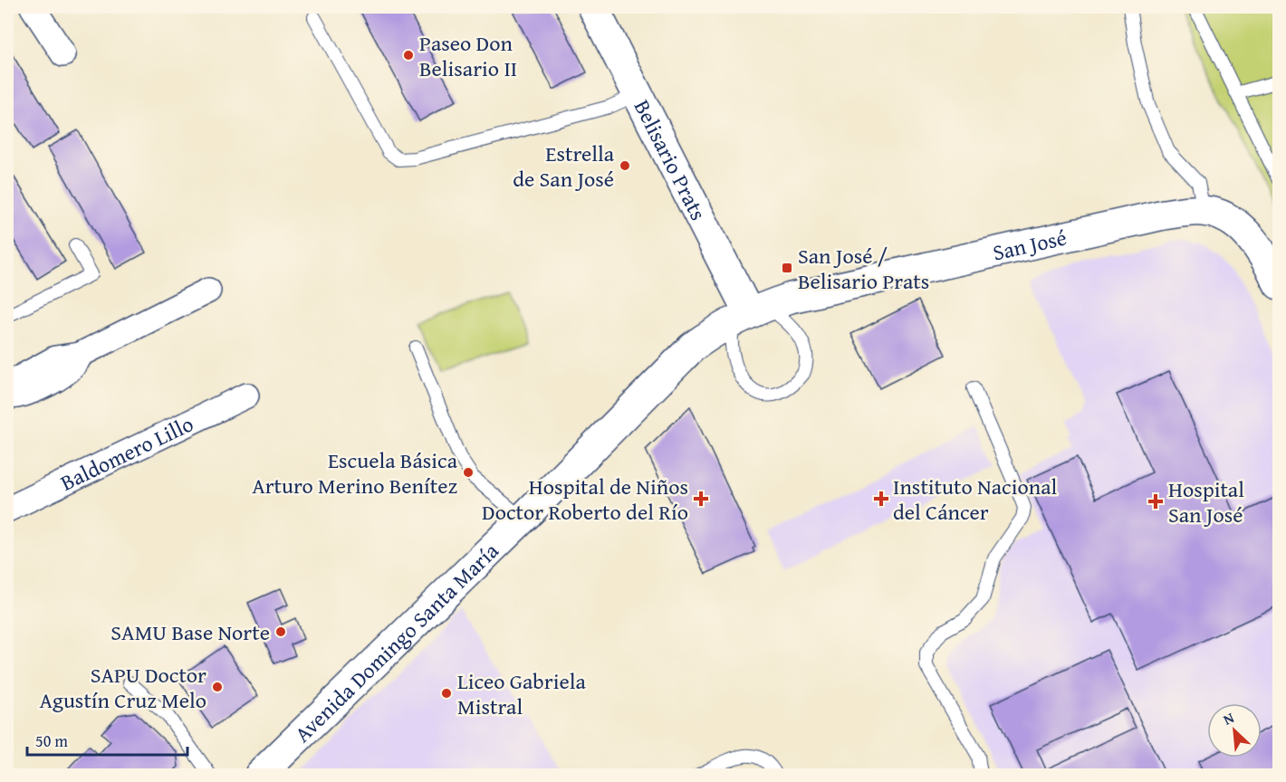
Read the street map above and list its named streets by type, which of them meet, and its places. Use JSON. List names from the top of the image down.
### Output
{
  "streets": {
    "main road": ["Belisario Prats", "San José", "Avenida Domingo Santa María"],
    "street": ["Baldomero Lillo"]
  },
  "crossings": [
    ["Belisario Prats", "San José"],
    ["Belisario Prats", "Avenida Domingo Santa María"],
    ["San José", "Avenida Domingo Santa María"]
  ],
  "places": {
    "other": [
      "Paseo Don Belisario II",
      "Estrella de San José",
      "Escuela Básica Arturo Merino Benítez",
      "SAMU Base Norte",
      "SAPU Doctor Agustín Cruz Melo",
      "Liceo Gabriela Mistral"
    ],
    "transit": ["San José / Belisario Prats"],
    "health": ["Hospital de Niños Doctor Roberto del Río", "Instituto Nacional del Cáncer", "Hospital San José"]
  },
  "scale_bar": "50 m",
  "north": "top left"
}
